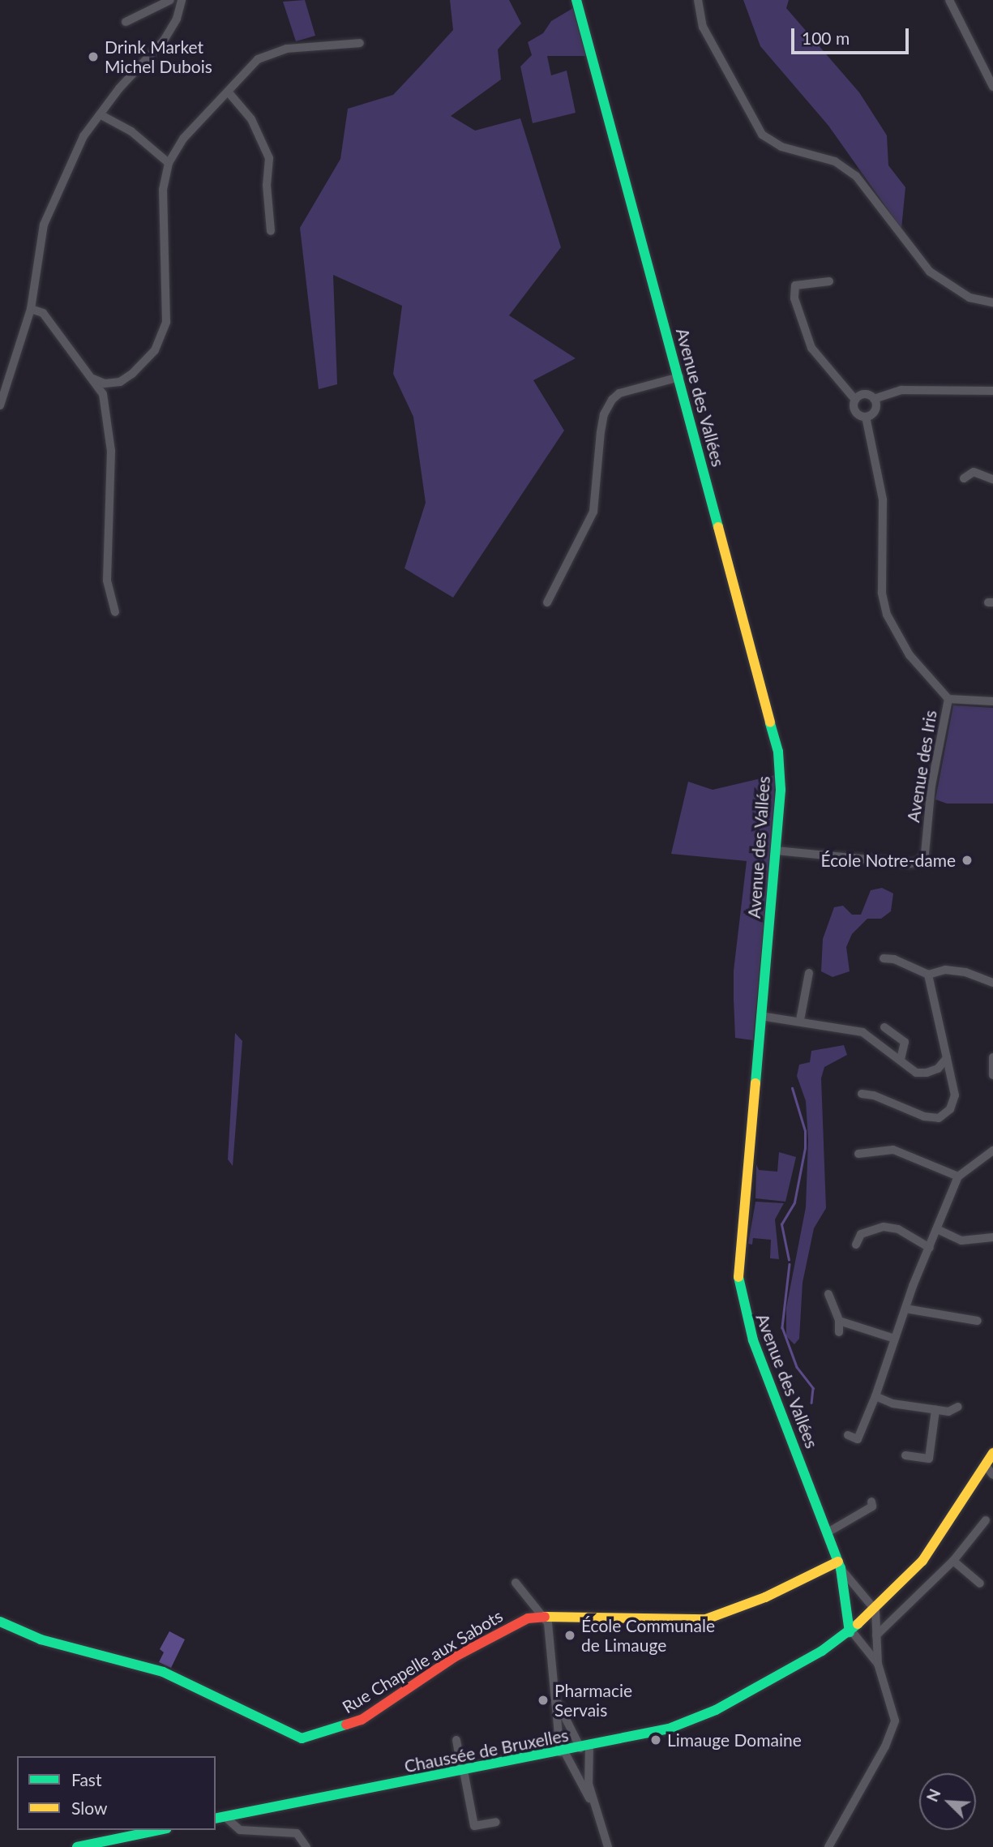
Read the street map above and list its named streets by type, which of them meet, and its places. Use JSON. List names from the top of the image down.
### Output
{
  "streets": {
    "street": [
      "Avenue des Vallées",
      "Avenue des Iris",
      "Rue Chapelle aux Sabots",
      "Chaussée de Bruxelles"
    ]
  },
  "crossings": [
    ["Avenue des Vallées", "Avenue des Iris"],
    ["Avenue des Vallées", "Rue Chapelle aux Sabots"],
    ["Avenue des Vallées", "Chaussée de Bruxelles"]
  ],
  "places": [
    "Drink Market Michel Dubois",
    "École Notre-dame",
    "École Communale de Limauge",
    "Pharmacie Servais",
    "Limauge Domaine"
  ],
  "legend": ["Fast", "Slow"],
  "scale_bar": "100 m",
  "north": "top left"
}
